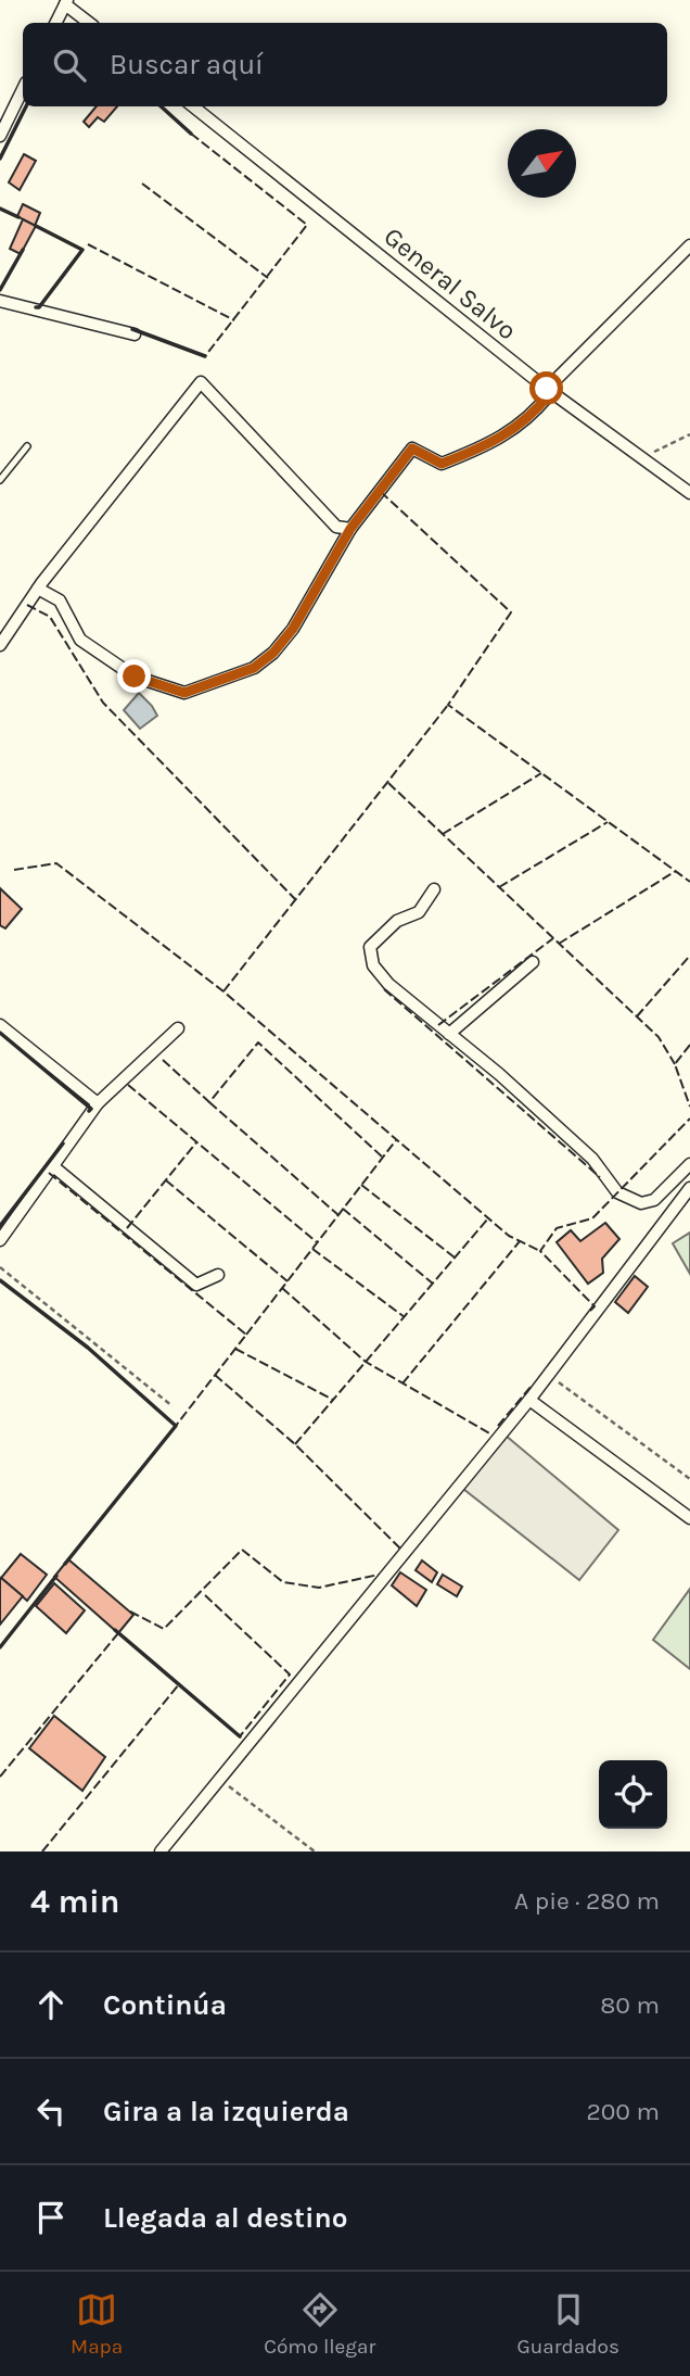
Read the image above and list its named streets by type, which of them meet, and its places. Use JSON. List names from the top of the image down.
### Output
{
  "streets": {
    "street": ["General Salvo"]
  },
  "north": "top right",
  "page": {
    "search": "Buscar aquí",
    "heading": ["4 min", "A pie · 280 m"],
    "list": [
      ["Continúa", "80 m"],
      ["Gira a la izquierda", "200 m"],
      "Llegada al destino"
    ],
    "nav": ["Mapa", "Cómo llegar", "Guardados"]
  }
}
